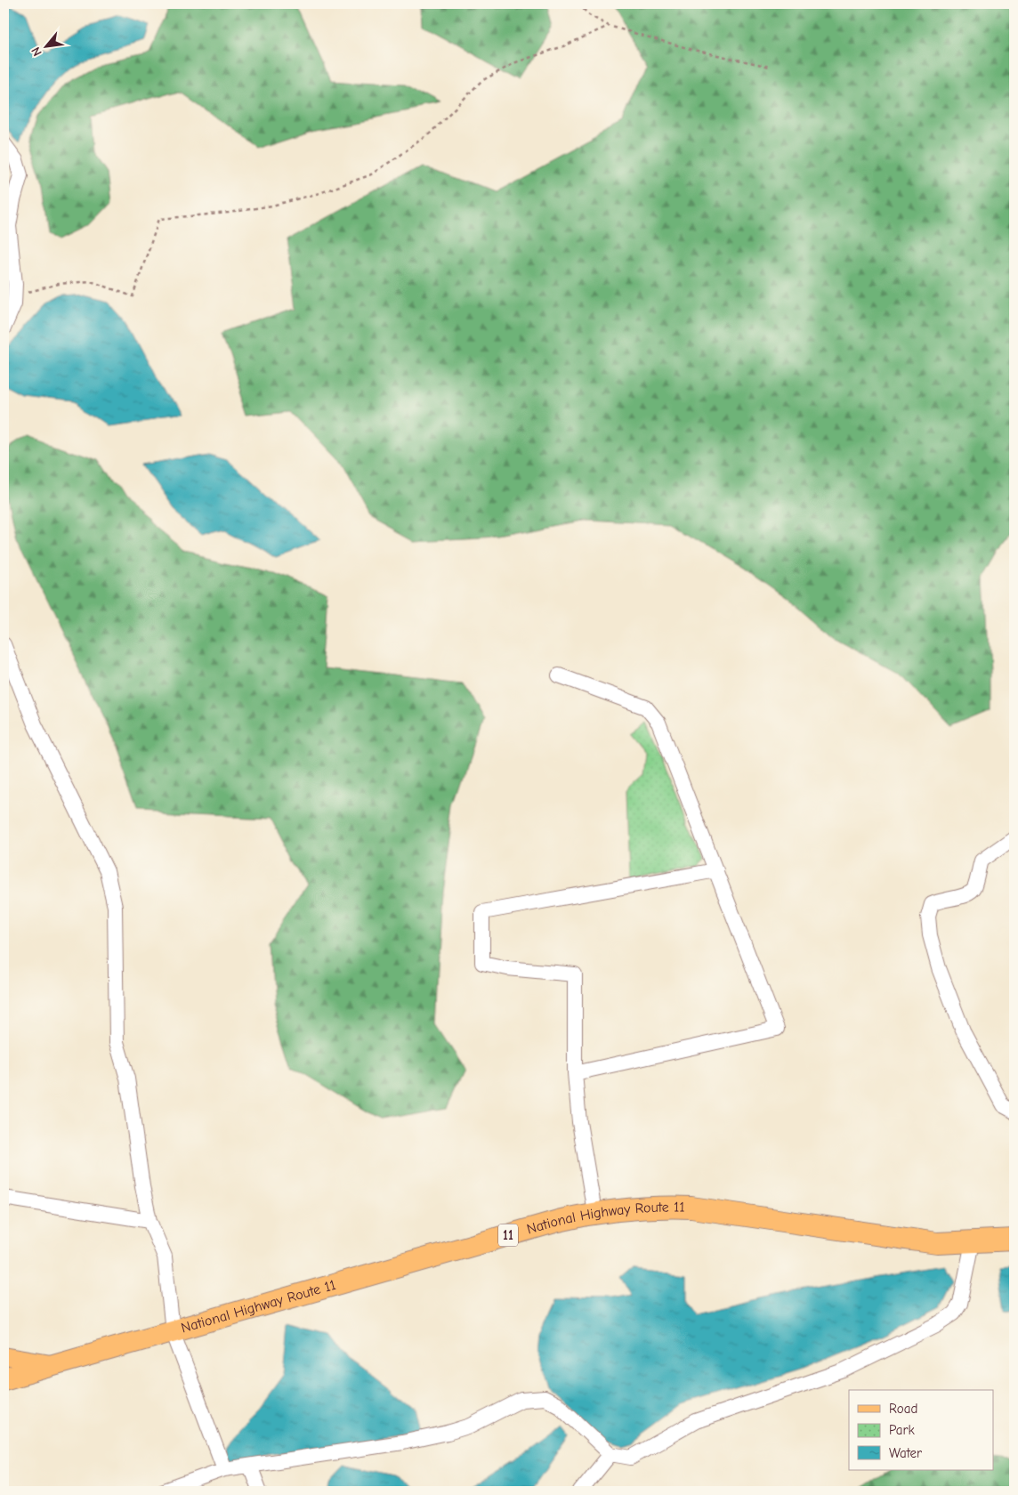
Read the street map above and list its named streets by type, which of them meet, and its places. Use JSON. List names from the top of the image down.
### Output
{
  "streets": {
    "highway": ["National Highway Route 11", "11"]
  },
  "legend": ["Road", "Park", "Water"],
  "north": "bottom left"
}
